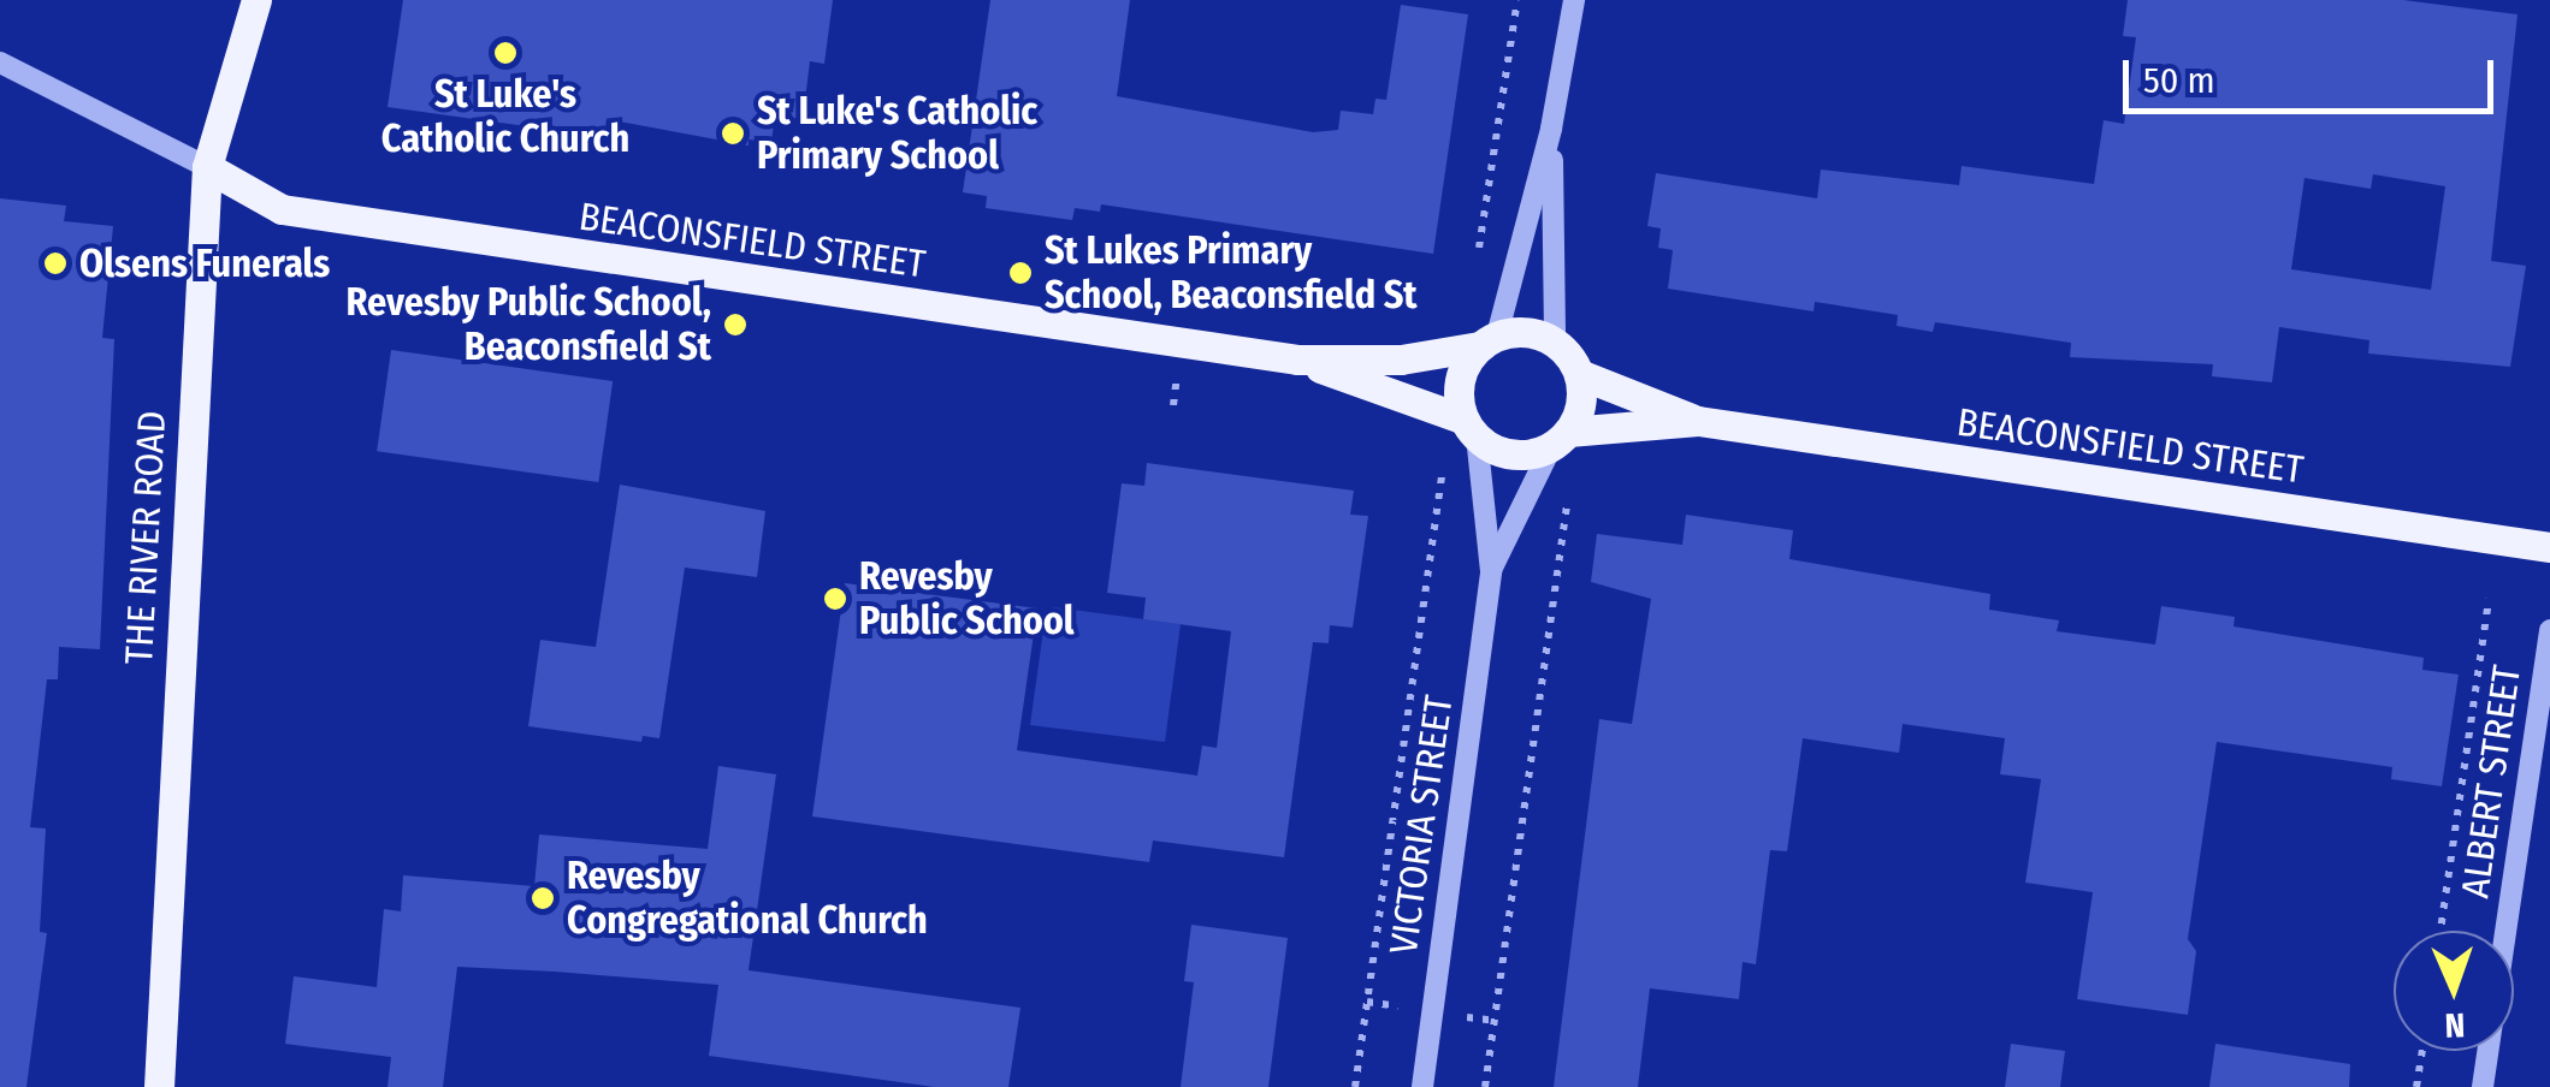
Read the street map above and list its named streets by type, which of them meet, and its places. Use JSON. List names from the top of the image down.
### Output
{
  "streets": {
    "main road": ["BEACONSFIELD STREET", "THE RIVER ROAD"],
    "street": ["ALBERT STREET", "VICTORIA STREET"]
  },
  "crossings": [
    ["BEACONSFIELD STREET", "THE RIVER ROAD"],
    ["BEACONSFIELD STREET", "VICTORIA STREET"]
  ],
  "places": [
    "St Luke's Catholic Church",
    "St Luke's Catholic Primary School",
    "Olsens Funerals",
    "St Lukes Primary School, Beaconsfield St",
    "Revesby Public School, Beaconsfield St",
    "Revesby Public School",
    "Revesby Congregational Church"
  ],
  "scale_bar": "50 m",
  "north": "bottom"
}
